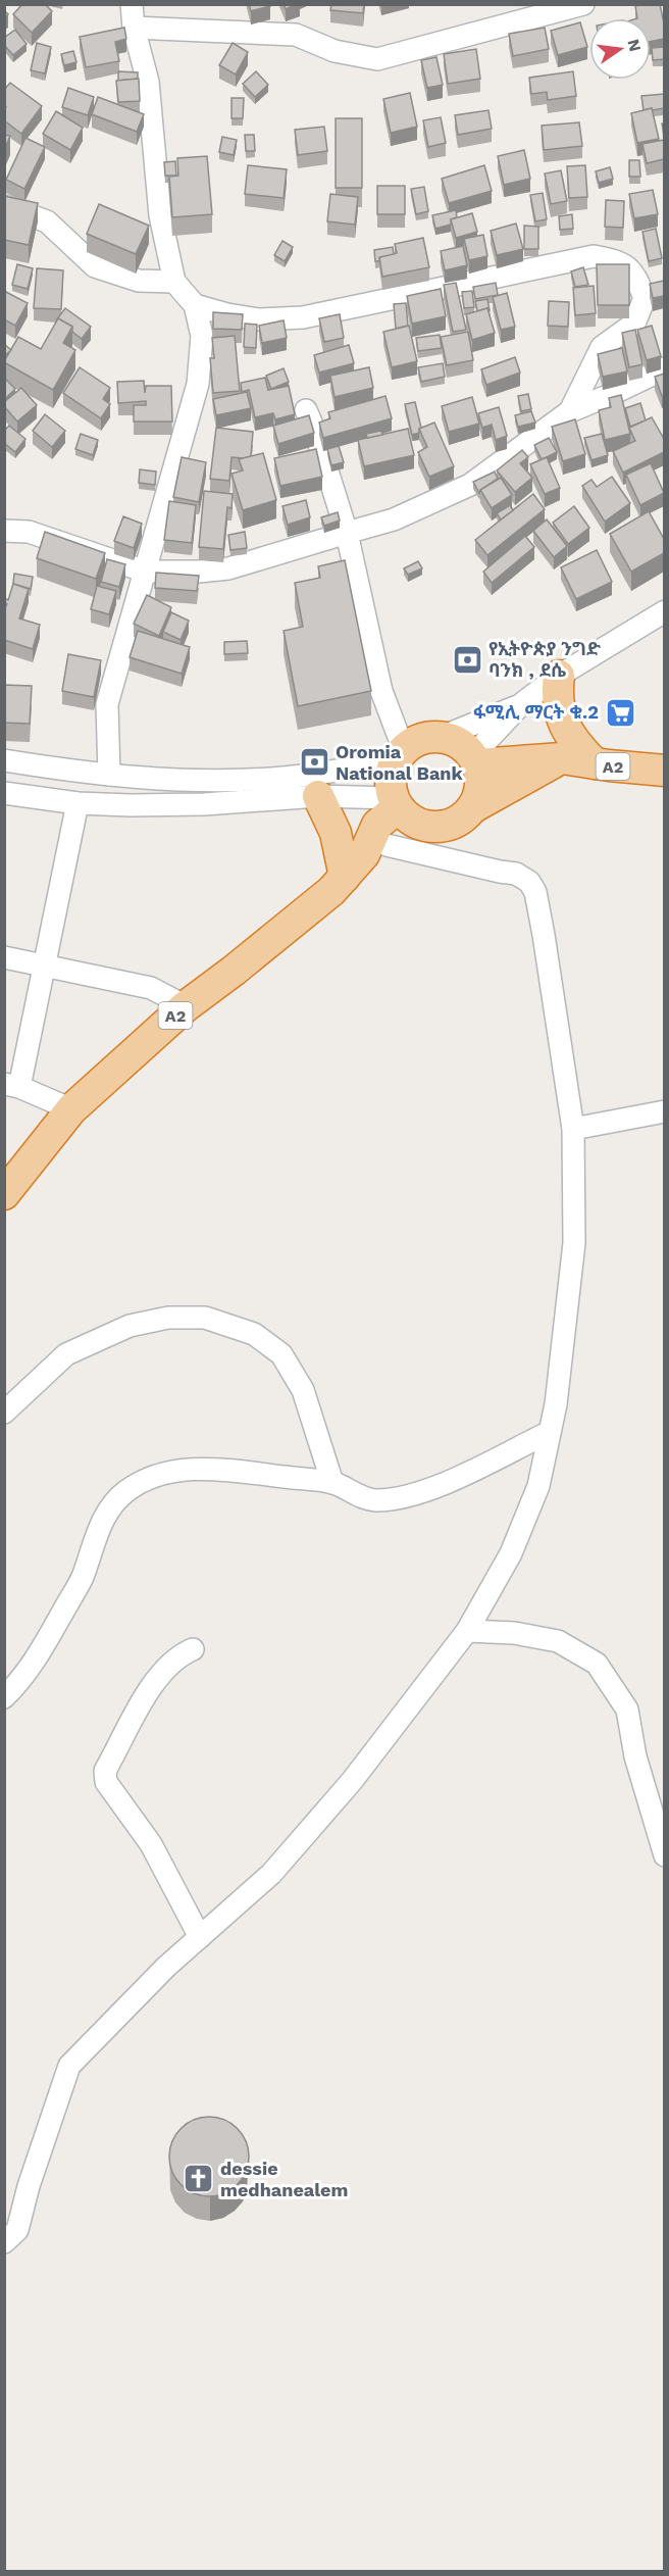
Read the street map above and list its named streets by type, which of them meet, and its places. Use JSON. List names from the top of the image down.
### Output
{
  "streets": {
    "highway": ["A2"]
  },
  "places": {
    "bank": ["የኢትዮጵያ ንግድ ባንክ , ደሴ", "Oromia National Bank"],
    "supermarket": ["ፋሚሊ ማርት ቁ.2"],
    "church": ["dessie medhanealem"]
  },
  "north": "right"
}
